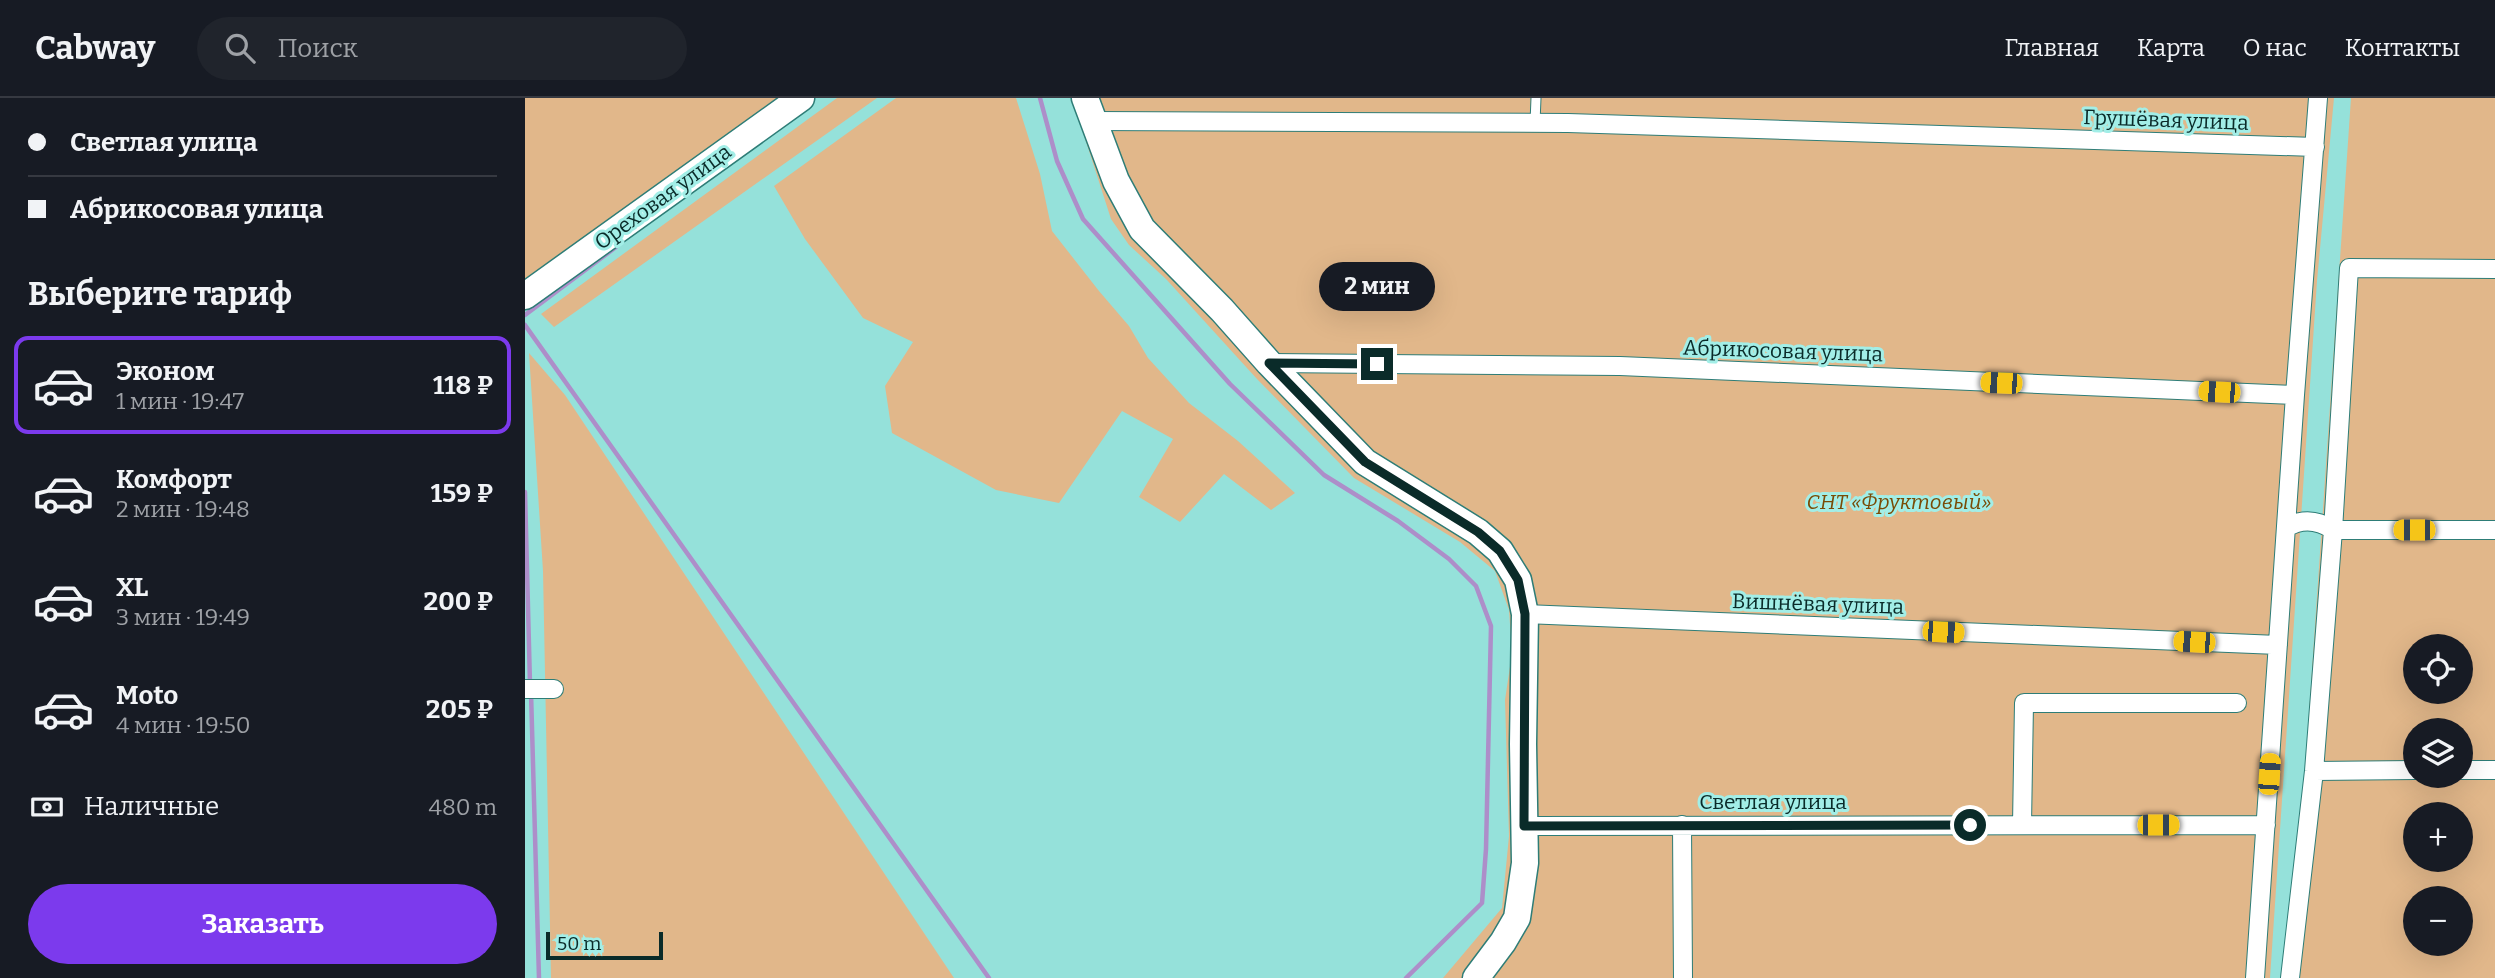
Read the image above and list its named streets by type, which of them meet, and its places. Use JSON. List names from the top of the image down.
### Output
{
  "streets": {
    "street": [
      "Грушёвая улица",
      "Ореховая улица",
      "Абрикосовая улица",
      "Вишнёвая улица",
      "Светлая улица"
    ]
  },
  "parks": ["СНТ «Фруктовый»"],
  "scale_bar": "50 m",
  "page": {
    "header": "Cabway",
    "search": "Поиск",
    "nav": [
      "Главная",
      "Карта",
      "О нас",
      "Контакты"
    ],
    "banner": ["Светлая улица", "Абрикосовая улица"],
    "heading": "Выберите тариф",
    "bubble": "2 мин",
    "list": [
      {
        "name": "Эконом",
        "note": "1 мин · 19:47",
        "value": "118 ₽"
      },
      {
        "name": "Комфорт",
        "note": "2 мин · 19:48",
        "value": "159 ₽"
      },
      {
        "name": "XL",
        "note": "3 мин · 19:49",
        "value": "200 ₽"
      },
      {
        "name": "Moto",
        "note": "4 мин · 19:50",
        "value": "205 ₽"
      }
    ],
    "map_buttons": ["+", "−"],
    "pay": ["Наличные", "480 m"],
    "buttons": "Заказать",
    "scale": "50 m"
  }
}
